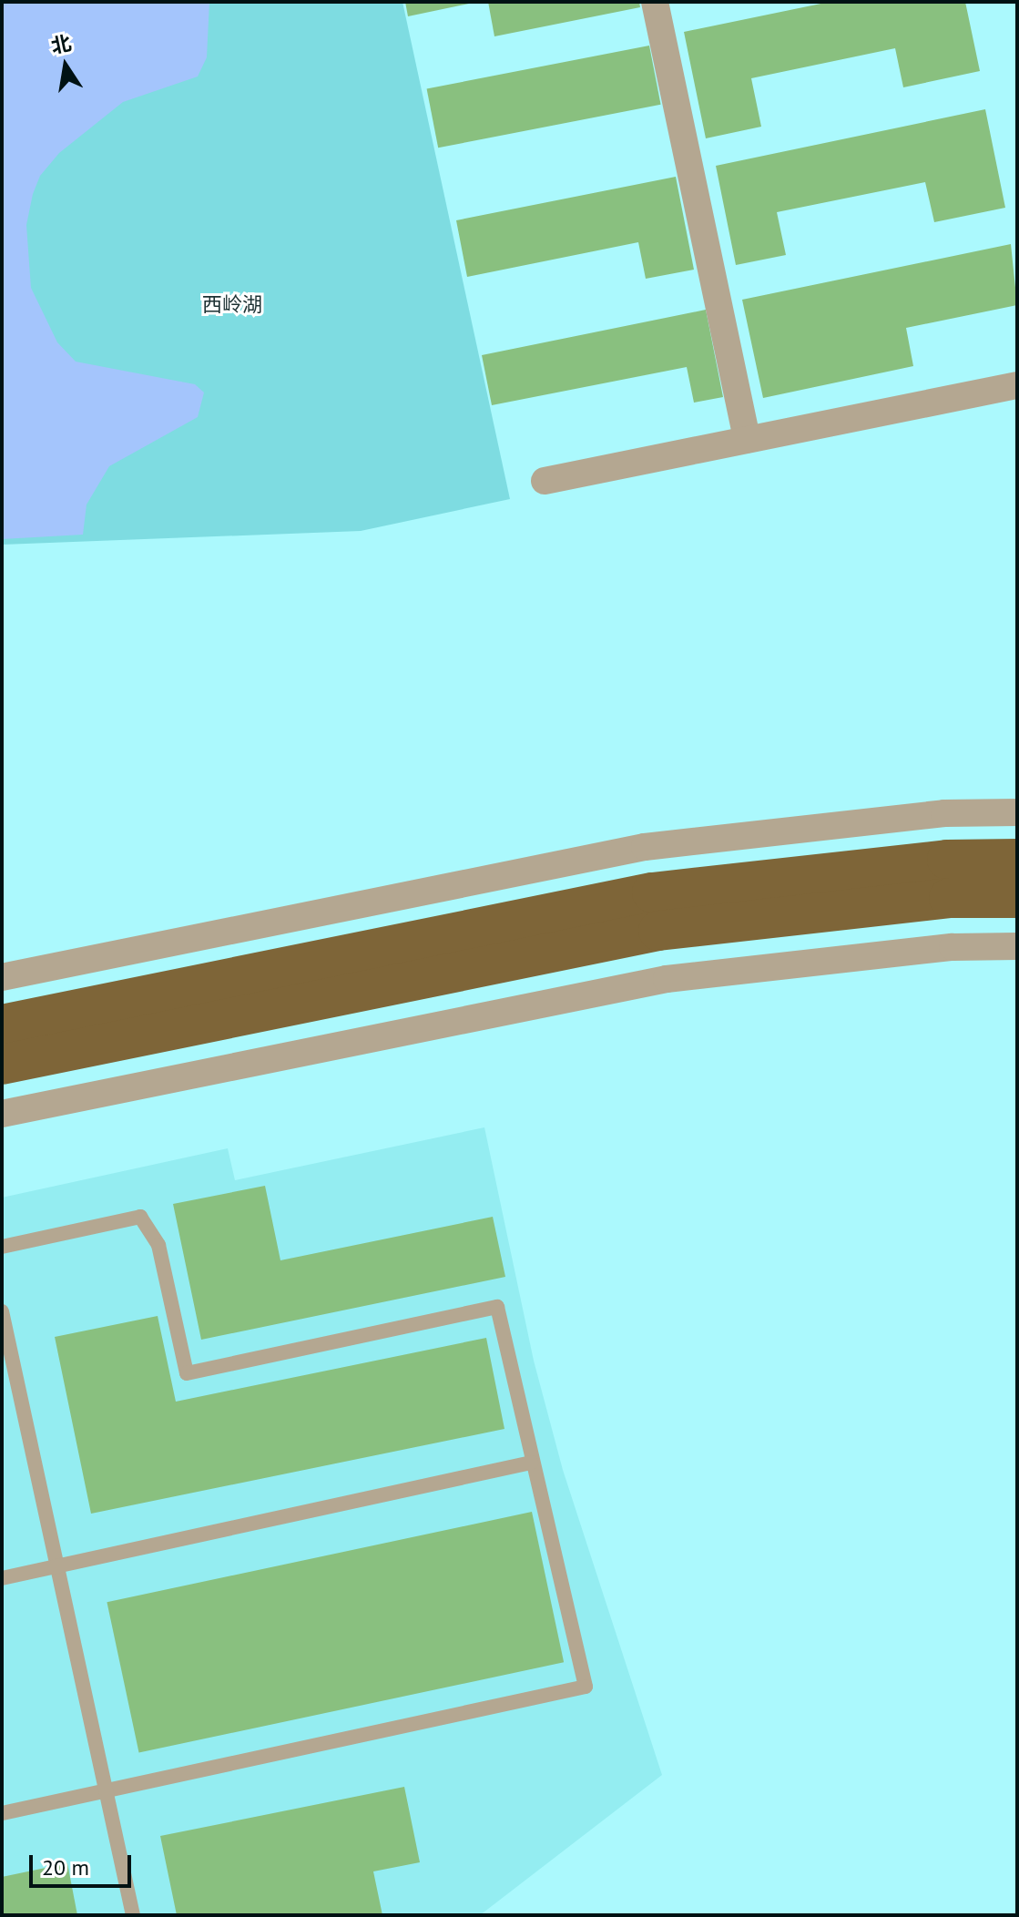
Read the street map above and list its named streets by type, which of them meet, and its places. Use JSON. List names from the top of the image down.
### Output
{
  "parks": ["西岭湖"],
  "scale_bar": "20 m",
  "north": "top"
}
